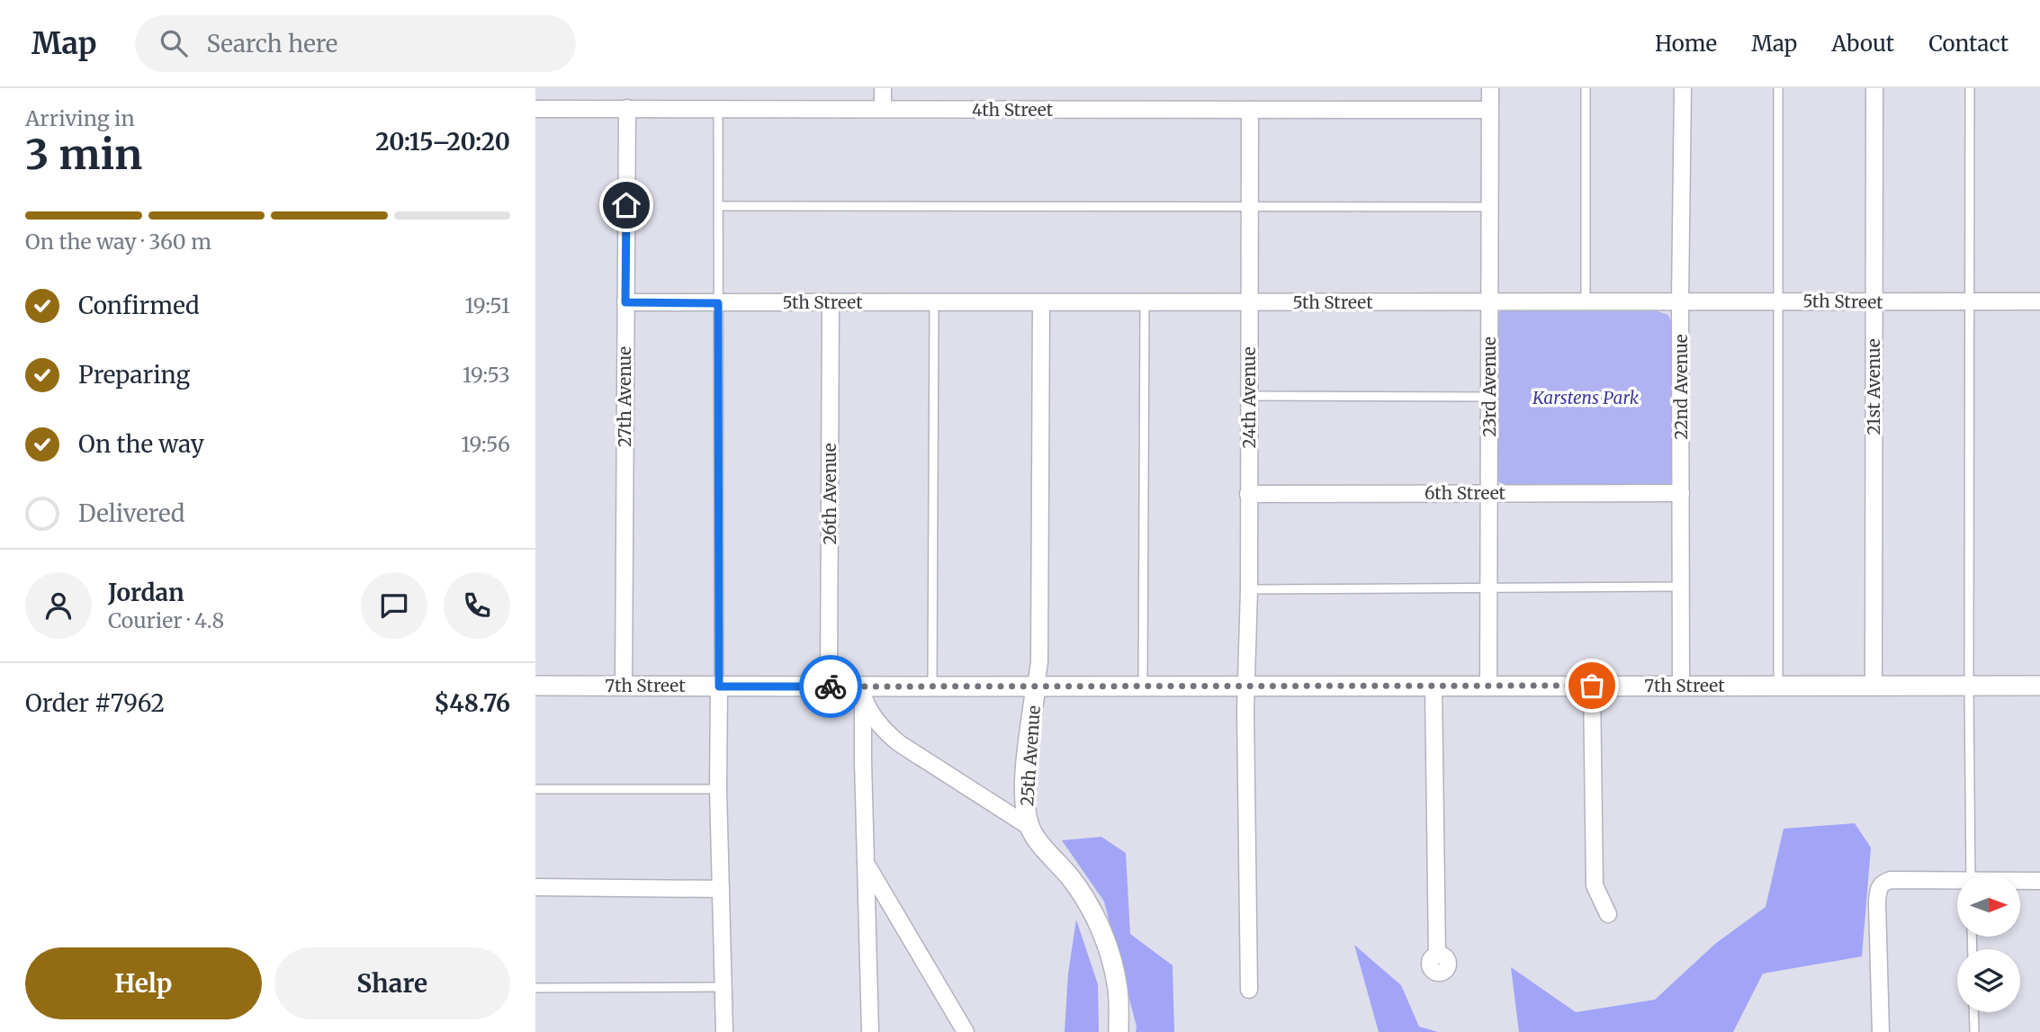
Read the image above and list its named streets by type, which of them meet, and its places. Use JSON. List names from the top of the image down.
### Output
{
  "streets": {
    "street": [
      "4th Street",
      "5th Street",
      "23rd Avenue",
      "22nd Avenue",
      "21st Avenue",
      "27th Avenue",
      "24th Avenue",
      "6th Street",
      "26th Avenue",
      "7th Street",
      "25th Avenue"
    ]
  },
  "crossings": [
    ["4th Street", "23rd Avenue"],
    ["4th Street", "27th Avenue"],
    ["4th Street", "24th Avenue"],
    ["5th Street", "23rd Avenue"],
    ["5th Street", "22nd Avenue"],
    ["5th Street", "21st Avenue"],
    ["5th Street", "27th Avenue"],
    ["5th Street", "24th Avenue"],
    ["5th Street", "26th Avenue"],
    ["5th Street", "25th Avenue"],
    ["23rd Avenue", "6th Street"],
    ["23rd Avenue", "7th Street"],
    ["22nd Avenue", "6th Street"],
    ["22nd Avenue", "7th Street"],
    ["21st Avenue", "7th Street"],
    ["27th Avenue", "7th Street"],
    ["24th Avenue", "6th Street"],
    ["24th Avenue", "7th Street"],
    ["26th Avenue", "7th Street"],
    ["7th Street", "25th Avenue"]
  ],
  "parks": ["Karstens Park"],
  "north": "right",
  "page": {
    "header": "Map",
    "search": "Search here",
    "nav": [
      "Home",
      "Map",
      "About",
      "Contact"
    ],
    "heading": ["3 min", "Arriving in", "20:15–20:20"],
    "panel": [
      "Jordan",
      "Courier · 4.8",
      "Order #7962",
      "$48.76"
    ],
    "bar": "On the way · 360 m",
    "list": [
      ["Confirmed", "19:51"],
      ["Preparing", "19:53"],
      ["On the way", "19:56"],
      "Delivered"
    ],
    "buttons": ["Help", "Share"]
  }
}
